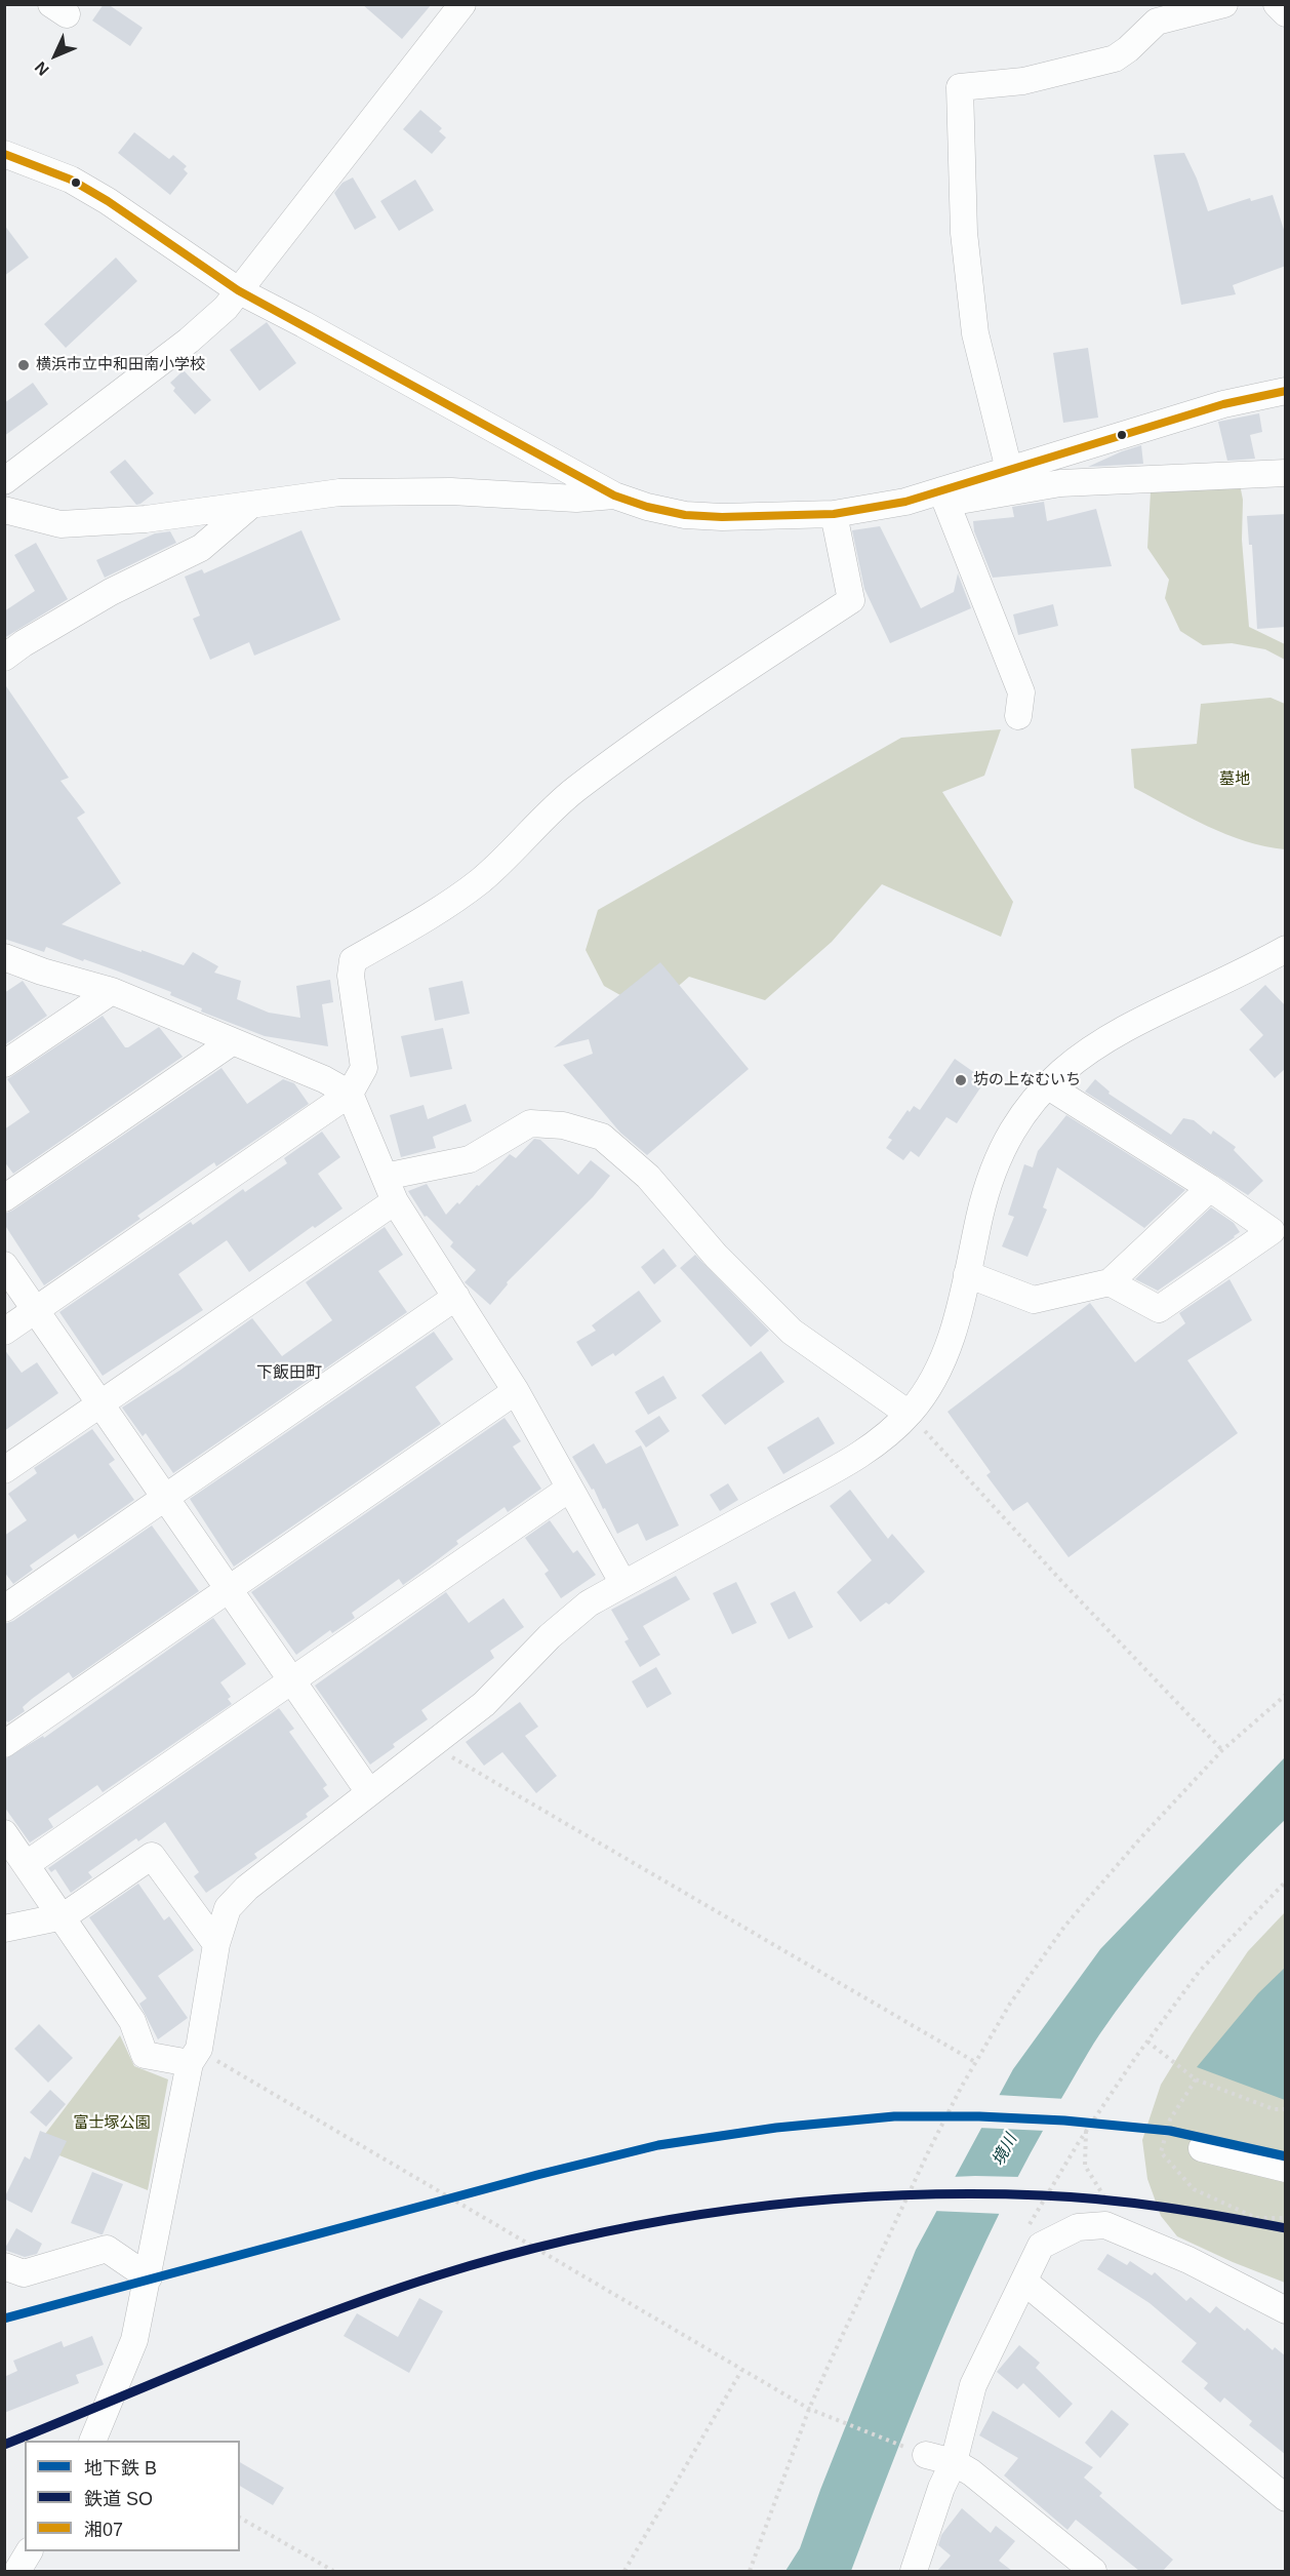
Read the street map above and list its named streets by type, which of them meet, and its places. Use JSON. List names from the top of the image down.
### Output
{
  "districts": ["下飯田町"],
  "water": ["境川"],
  "parks": ["墓地", "富士塚公園"],
  "places": ["横浜市立中和田南小学校", "坊の上なむいち"],
  "lines": ["transit line 湘07", "metro line B", "rail line SO"],
  "legend": ["地下鉄 B", "鉄道 SO", "湘07"],
  "north": "bottom left"
}
